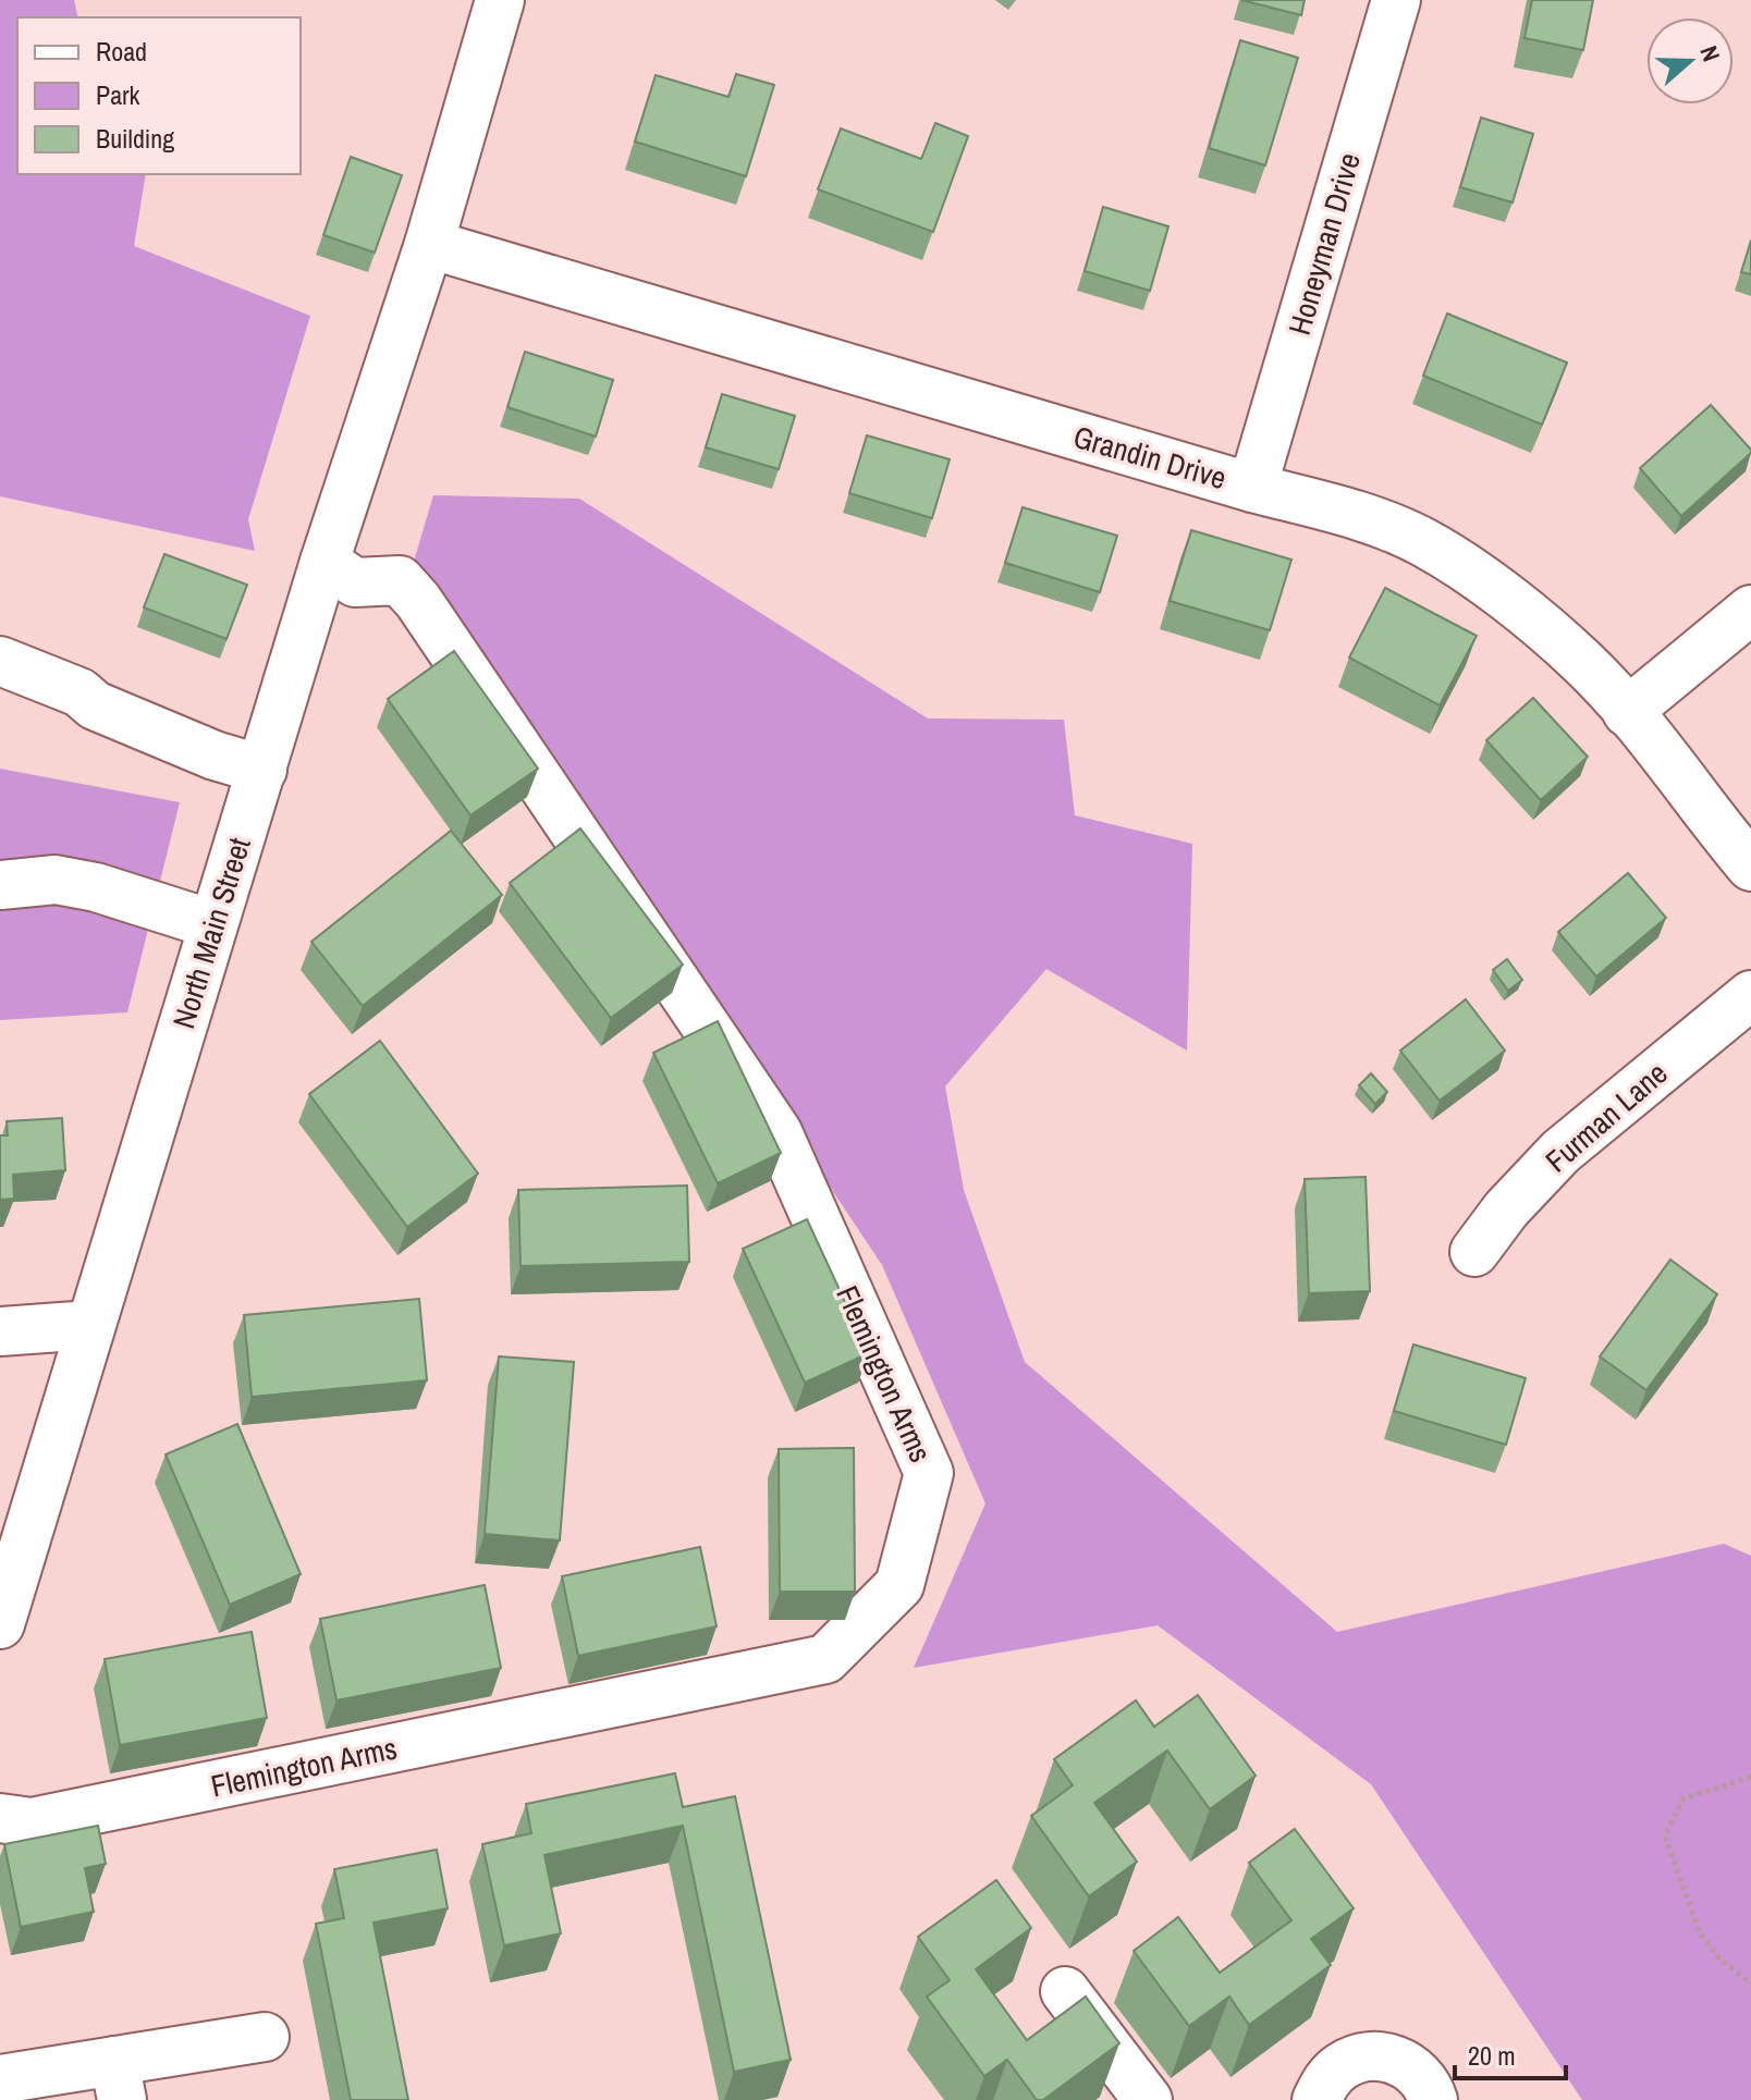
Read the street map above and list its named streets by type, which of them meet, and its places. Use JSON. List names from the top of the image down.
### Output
{
  "streets": {
    "street": [
      "Honeyman Drive",
      "Grandin Drive",
      "North Main Street",
      "Furman Lane",
      "Flemington Arms"
    ]
  },
  "crossings": [
    ["Honeyman Drive", "Grandin Drive"],
    ["Grandin Drive", "North Main Street"],
    ["North Main Street", "Flemington Arms"]
  ],
  "legend": ["Road", "Park", "Building"],
  "scale_bar": "20 m",
  "north": "right"
}
